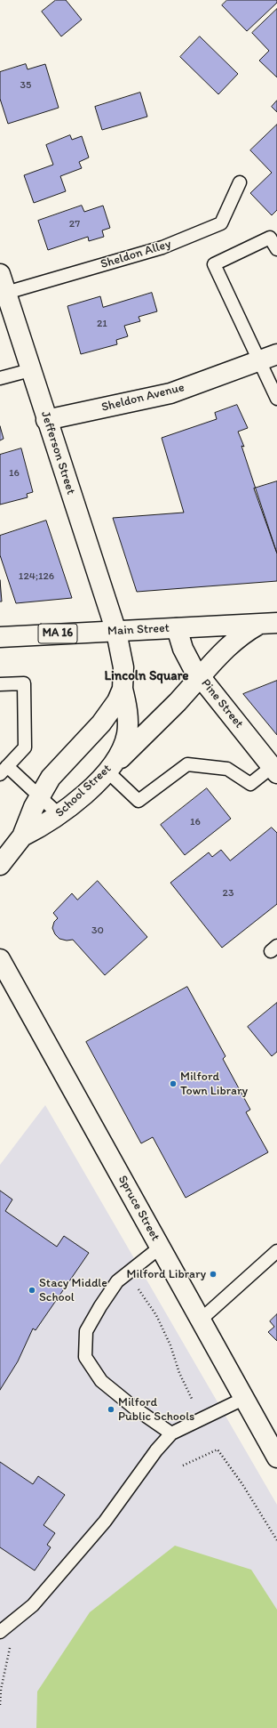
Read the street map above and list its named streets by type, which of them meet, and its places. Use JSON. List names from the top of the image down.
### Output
{
  "streets": {
    "street": [
      "Sheldon Avenue",
      "Jefferson Street",
      "Main Street",
      "MA 16",
      "Pine Street",
      "School Street",
      "Spruce Street"
    ],
    "lane": ["Sheldon Alley"]
  },
  "crossings": [
    ["Sheldon Alley", "Jefferson Street"],
    ["Sheldon Avenue", "Jefferson Street"],
    ["Jefferson Street", "Main Street"],
    ["Jefferson Street", "School Street"],
    ["Main Street", "Pine Street"],
    ["Main Street", "School Street"]
  ],
  "districts": ["Lincoln Square"],
  "places": [
    "Milford Town Library",
    "Milford Library",
    "Stacy Middle School",
    "Milford Public Schools"
  ],
  "house_numbers": [
    "35",
    "27",
    "21",
    "16",
    "124;126",
    "16",
    "23",
    "30"
  ]
}
